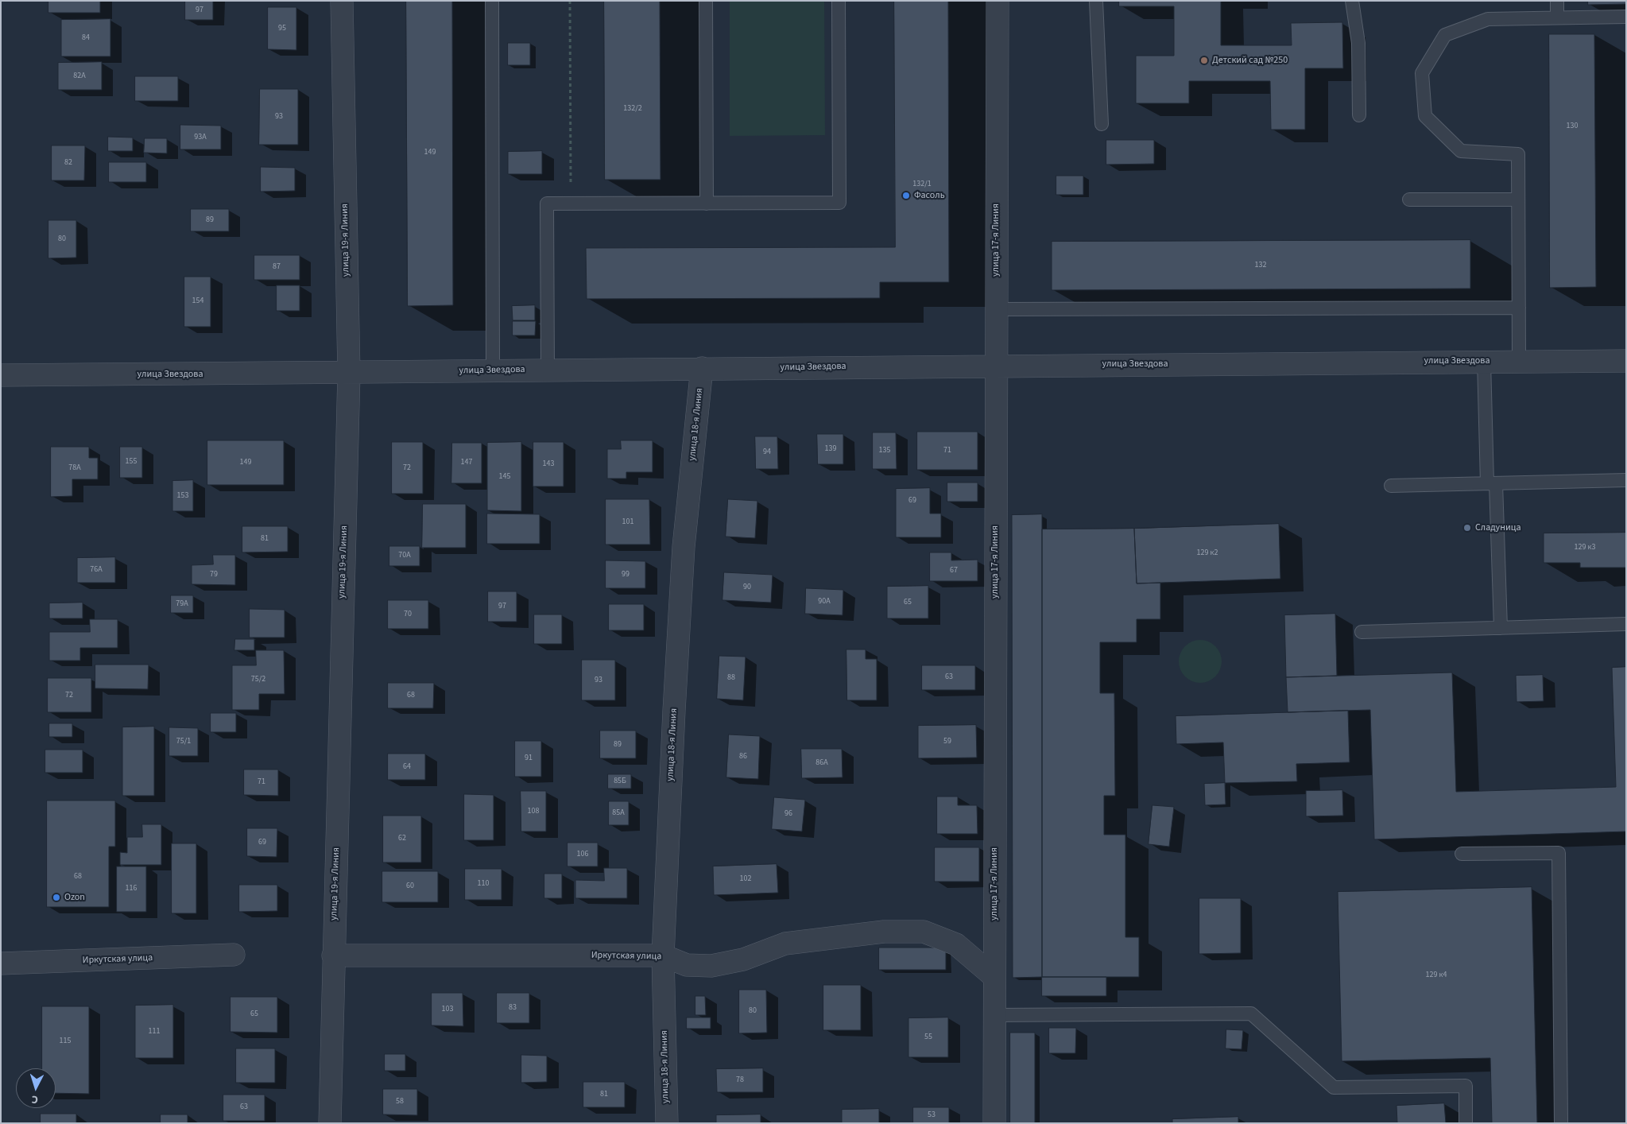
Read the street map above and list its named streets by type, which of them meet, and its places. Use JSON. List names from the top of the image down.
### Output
{
  "streets": {
    "street": [
      "улица 19-я Линия",
      "улица 17-я Линия",
      "улица Звездова",
      "улица 18-я Линия",
      "Иркутская улица"
    ]
  },
  "crossings": [
    ["улица 19-я Линия", "улица Звездова"],
    ["улица 19-я Линия", "Иркутская улица"],
    ["улица 17-я Линия", "улица Звездова"],
    ["улица 17-я Линия", "Иркутская улица"],
    ["улица Звездова", "улица 18-я Линия"],
    ["улица 18-я Линия", "Иркутская улица"]
  ],
  "places": [
    "Детский сад №250",
    "Фасоль",
    "Сладуница",
    "Ozon"
  ],
  "house_numbers": [
    "97",
    "95",
    "84",
    "82А",
    "132/2",
    "93",
    "130",
    "93А",
    "149",
    "82",
    "132/1",
    "89",
    "80",
    "132",
    "87",
    "154",
    "139",
    "135",
    "71",
    "94",
    "155",
    "149",
    "147",
    "143",
    "78А",
    "72",
    "145",
    "153",
    "69",
    "101",
    "81",
    "129 к3",
    "129 к2",
    "70А",
    "76А",
    "67",
    "79",
    "99",
    "90",
    "90А",
    "65",
    "79А",
    "97",
    "70",
    "63",
    "88",
    "75/2",
    "93",
    "72",
    "68",
    "75/1",
    "59",
    "89",
    "86",
    "91",
    "86А",
    "64",
    "85Б",
    "71",
    "108",
    "85А",
    "96",
    "62",
    "69",
    "106",
    "68",
    "102",
    "110",
    "60",
    "116",
    "129 к4",
    "83",
    "103",
    "80",
    "65",
    "111",
    "55",
    "115",
    "78",
    "81",
    "58",
    "63",
    "53"
  ],
  "north": "bottom"
}
